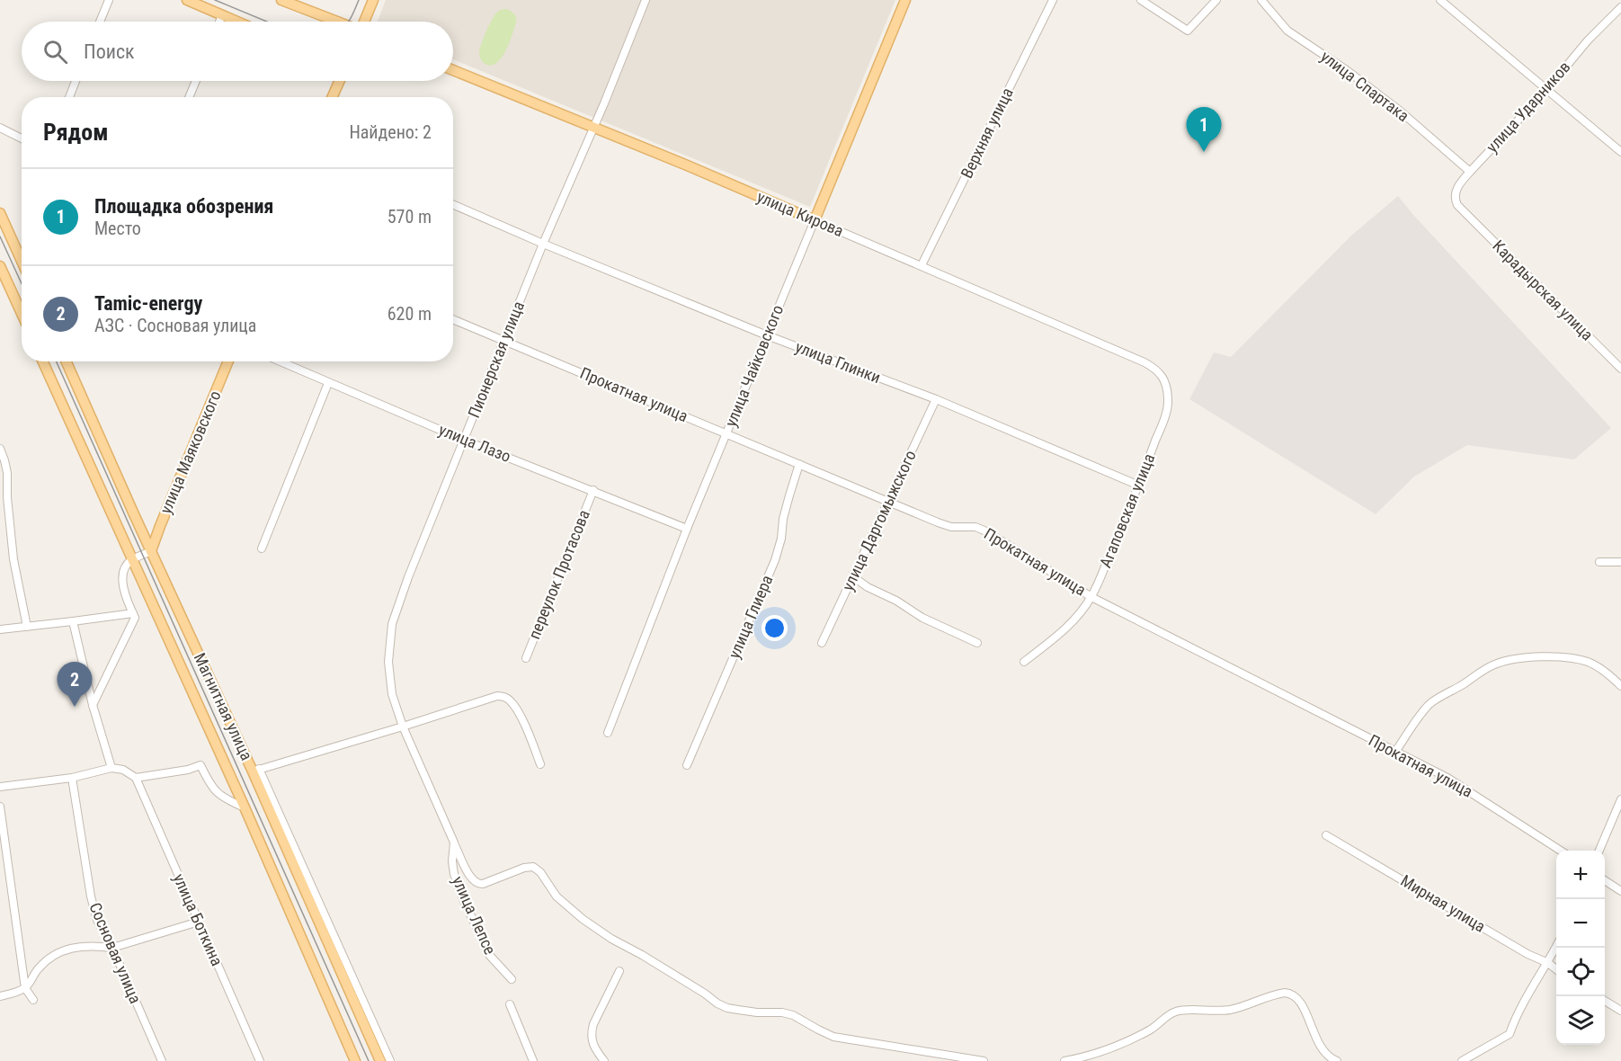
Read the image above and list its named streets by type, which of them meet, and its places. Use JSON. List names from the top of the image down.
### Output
{
  "streets": {
    "main road": [
      "улица Кирова",
      "улица Чайковского",
      "улица Маяковского",
      "Магнитная улица"
    ],
    "street": [
      "улица Спартака",
      "улица Ударников",
      "Верхняя улица",
      "Карадырская улица",
      "Пионерская улица",
      "улица Глинки",
      "Прокатная улица",
      "улица Лазо",
      "Агаповская улица",
      "улица Даргомыжского",
      "переулок Протасова",
      "улица Глиера",
      "Мирная улица",
      "улица Лепсе",
      "улица Боткина",
      "Сосновая улица"
    ]
  },
  "crossings": [
    ["улица Спартака", "улица Ударников"],
    ["улица Ударников", "Карадырская улица"],
    ["Верхняя улица", "улица Кирова"],
    ["улица Кирова", "Пионерская улица"],
    ["улица Кирова", "улица Чайковского"],
    ["улица Кирова", "Агаповская улица"],
    ["Пионерская улица", "улица Глинки"],
    ["Пионерская улица", "Прокатная улица"],
    ["Пионерская улица", "улица Лазо"],
    ["Пионерская улица", "улица Лепсе"],
    ["улица Глинки", "улица Чайковского"],
    ["улица Глинки", "Агаповская улица"],
    ["улица Глинки", "улица Даргомыжского"],
    ["улица Чайковского", "Прокатная улица"],
    ["улица Чайковского", "улица Лазо"],
    ["Прокатная улица", "Агаповская улица"],
    ["Прокатная улица", "улица Даргомыжского"],
    ["Прокатная улица", "улица Глиера"],
    ["улица Лазо", "переулок Протасова"],
    ["улица Маяковского", "Магнитная улица"]
  ],
  "page": {
    "search": "Поиск",
    "heading": ["Рядом", "Найдено: 2"],
    "pins": ["1", "2"],
    "list": [
      {
        "mark": "1",
        "name": "Площадка обозрения",
        "note": "Место",
        "value": "570 m"
      },
      {
        "mark": "2",
        "name": "Tamic-energy",
        "note": "АЗС · Сосновая улица",
        "value": "620 m"
      }
    ],
    "map_buttons": ["+", "−"]
  }
}
